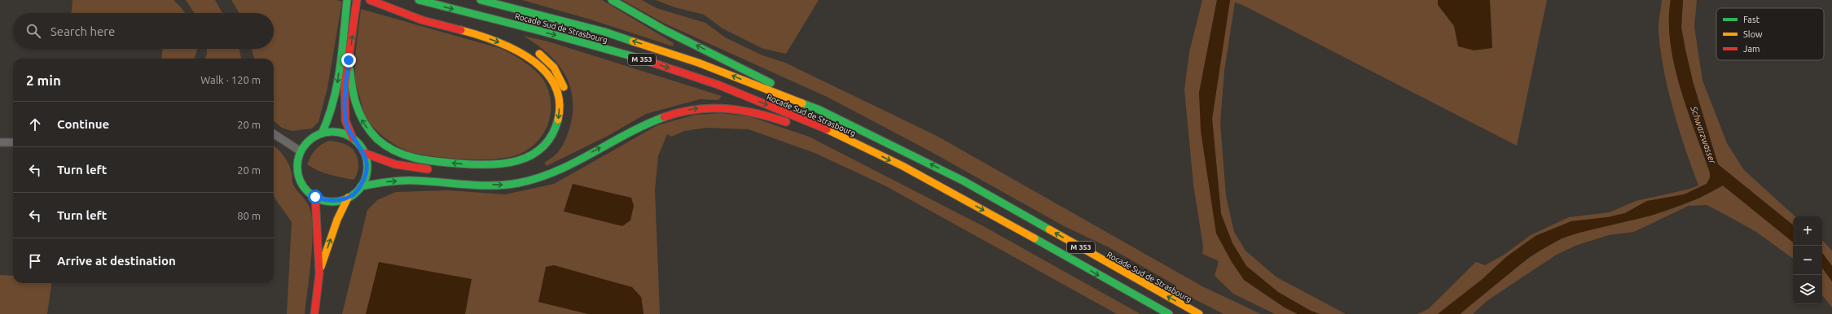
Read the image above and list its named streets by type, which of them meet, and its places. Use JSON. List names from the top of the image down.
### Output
{
  "streets": {
    "main road": ["Rocade Sud de Strasbourg", "M 353"]
  },
  "water": ["Schwarzwasser"],
  "legend": ["Fast", "Slow", "Jam"],
  "page": {
    "search": "Search here",
    "heading": ["2 min", "Walk · 120 m"],
    "list": [
      ["Continue", "20 m"],
      ["Turn left", "20 m"],
      ["Turn left", "80 m"],
      "Arrive at destination"
    ],
    "map_buttons": ["+", "−"]
  }
}
